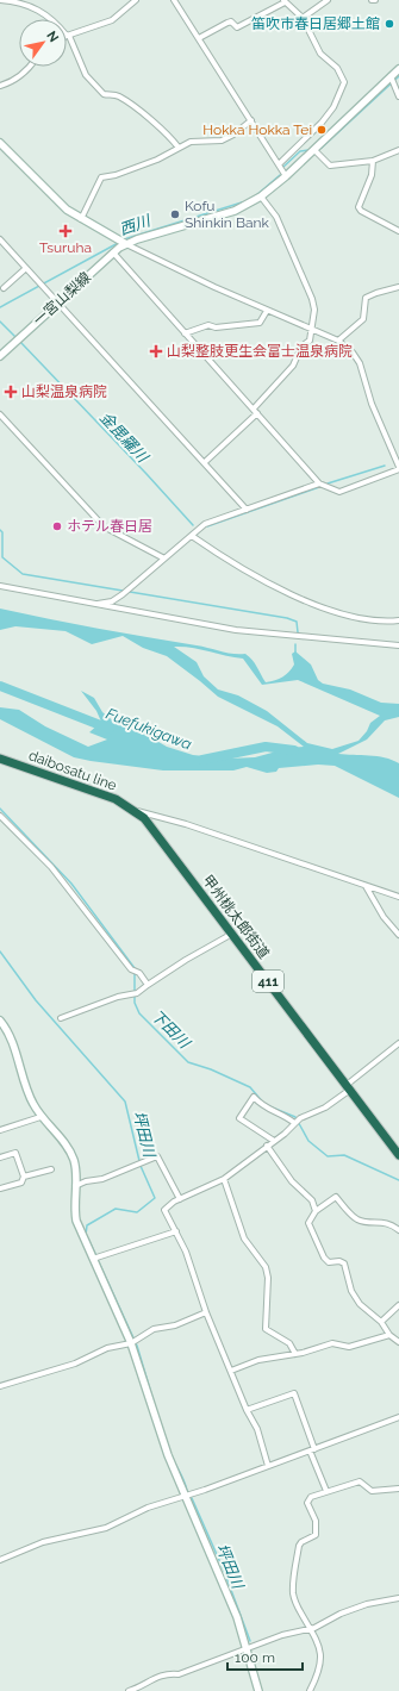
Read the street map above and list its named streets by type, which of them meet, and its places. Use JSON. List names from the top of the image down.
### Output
{
  "streets": {
    "highway": ["daibosatu line", "甲州桃太郎街道", "411"],
    "street": ["一宮山梨線"]
  },
  "crossings": [
    ["daibosatu line", "甲州桃太郎街道"]
  ],
  "water": [
    "西川",
    "金毘羅川",
    "Fuefukigawa",
    "下田川",
    "坪田川"
  ],
  "places": {
    "other": [
      "笛吹市春日居郷土館",
      "Hokka Hokka Tei",
      "Kofu Shinkin Bank",
      "ホテル春日居"
    ],
    "health": ["Tsuruha", "山梨整肢更生会富士温泉病院", "山梨温泉病院"]
  },
  "scale_bar": "100 m",
  "north": "top right"
}
